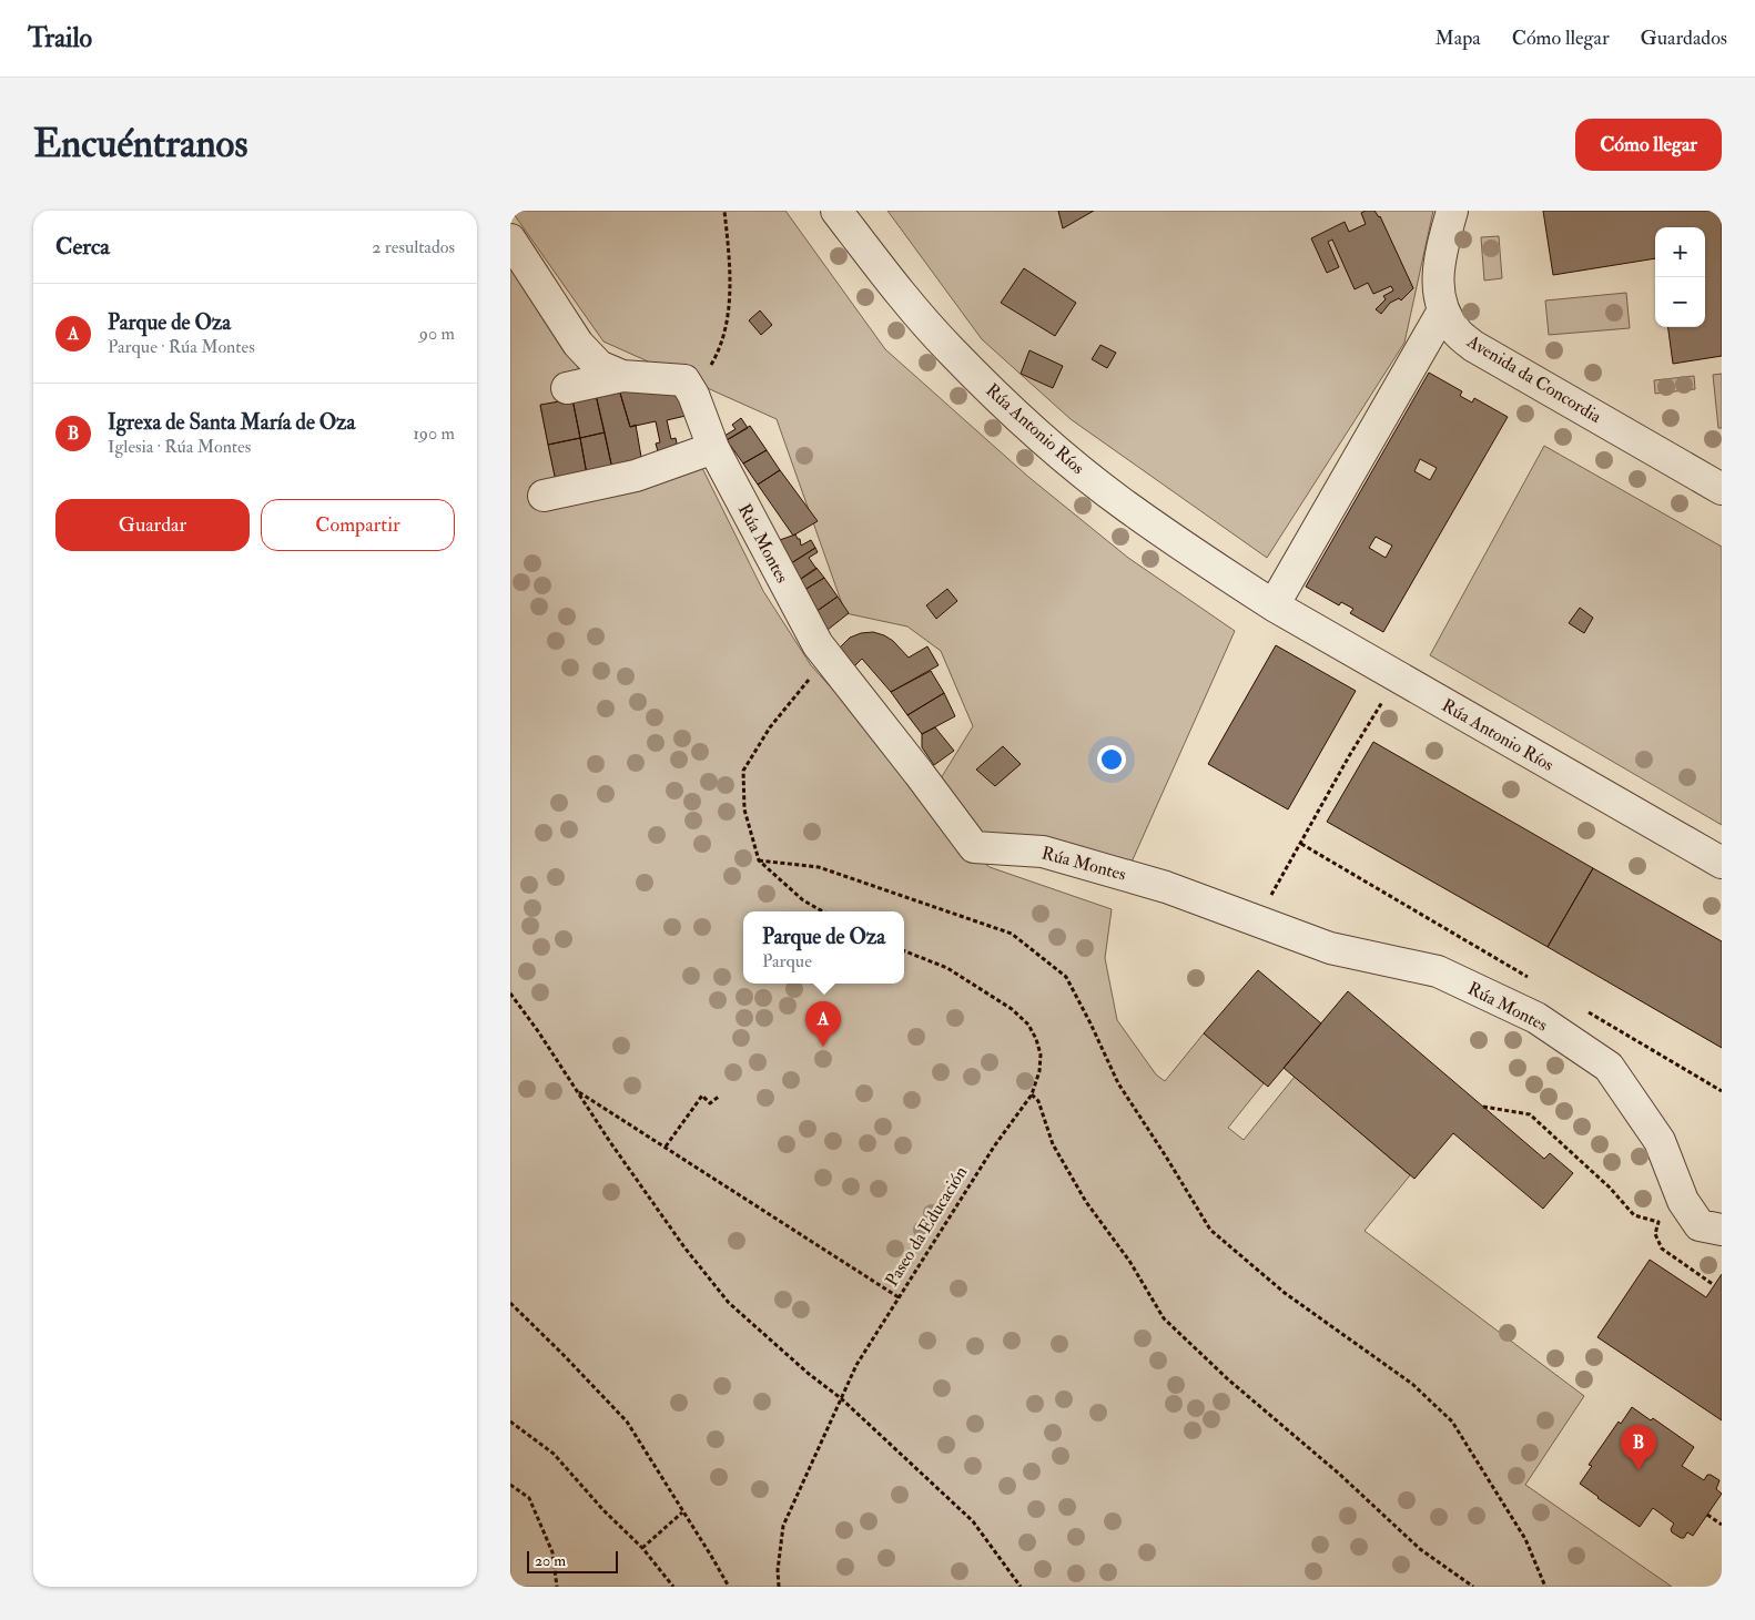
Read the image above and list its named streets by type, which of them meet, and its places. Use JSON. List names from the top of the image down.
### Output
{
  "streets": {
    "street": ["Avenida da Concordia", "Rúa Antonio Ríos", "Rúa Montes"],
    "path": ["Paseo da Educación"]
  },
  "scale_bar": "20 m",
  "page": {
    "header": "Trailo",
    "nav": ["Mapa", "Cómo llegar", "Guardados"],
    "buttons": [
      "Cómo llegar",
      ["Guardar", "Compartir"]
    ],
    "title": "Encuéntranos",
    "heading": ["Cerca", "2 resultados"],
    "map_buttons": ["+", "−"],
    "list": [
      {
        "mark": "A",
        "name": "Parque de Oza",
        "note": "Parque · Rúa Montes",
        "value": "90 m"
      },
      {
        "mark": "B",
        "name": "Igrexa de Santa María de Oza",
        "note": "Iglesia · Rúa Montes",
        "value": "190 m"
      }
    ],
    "popup": ["Parque de Oza", "Parque"],
    "pins": ["A", "B"],
    "scale": "20 m"
  }
}
